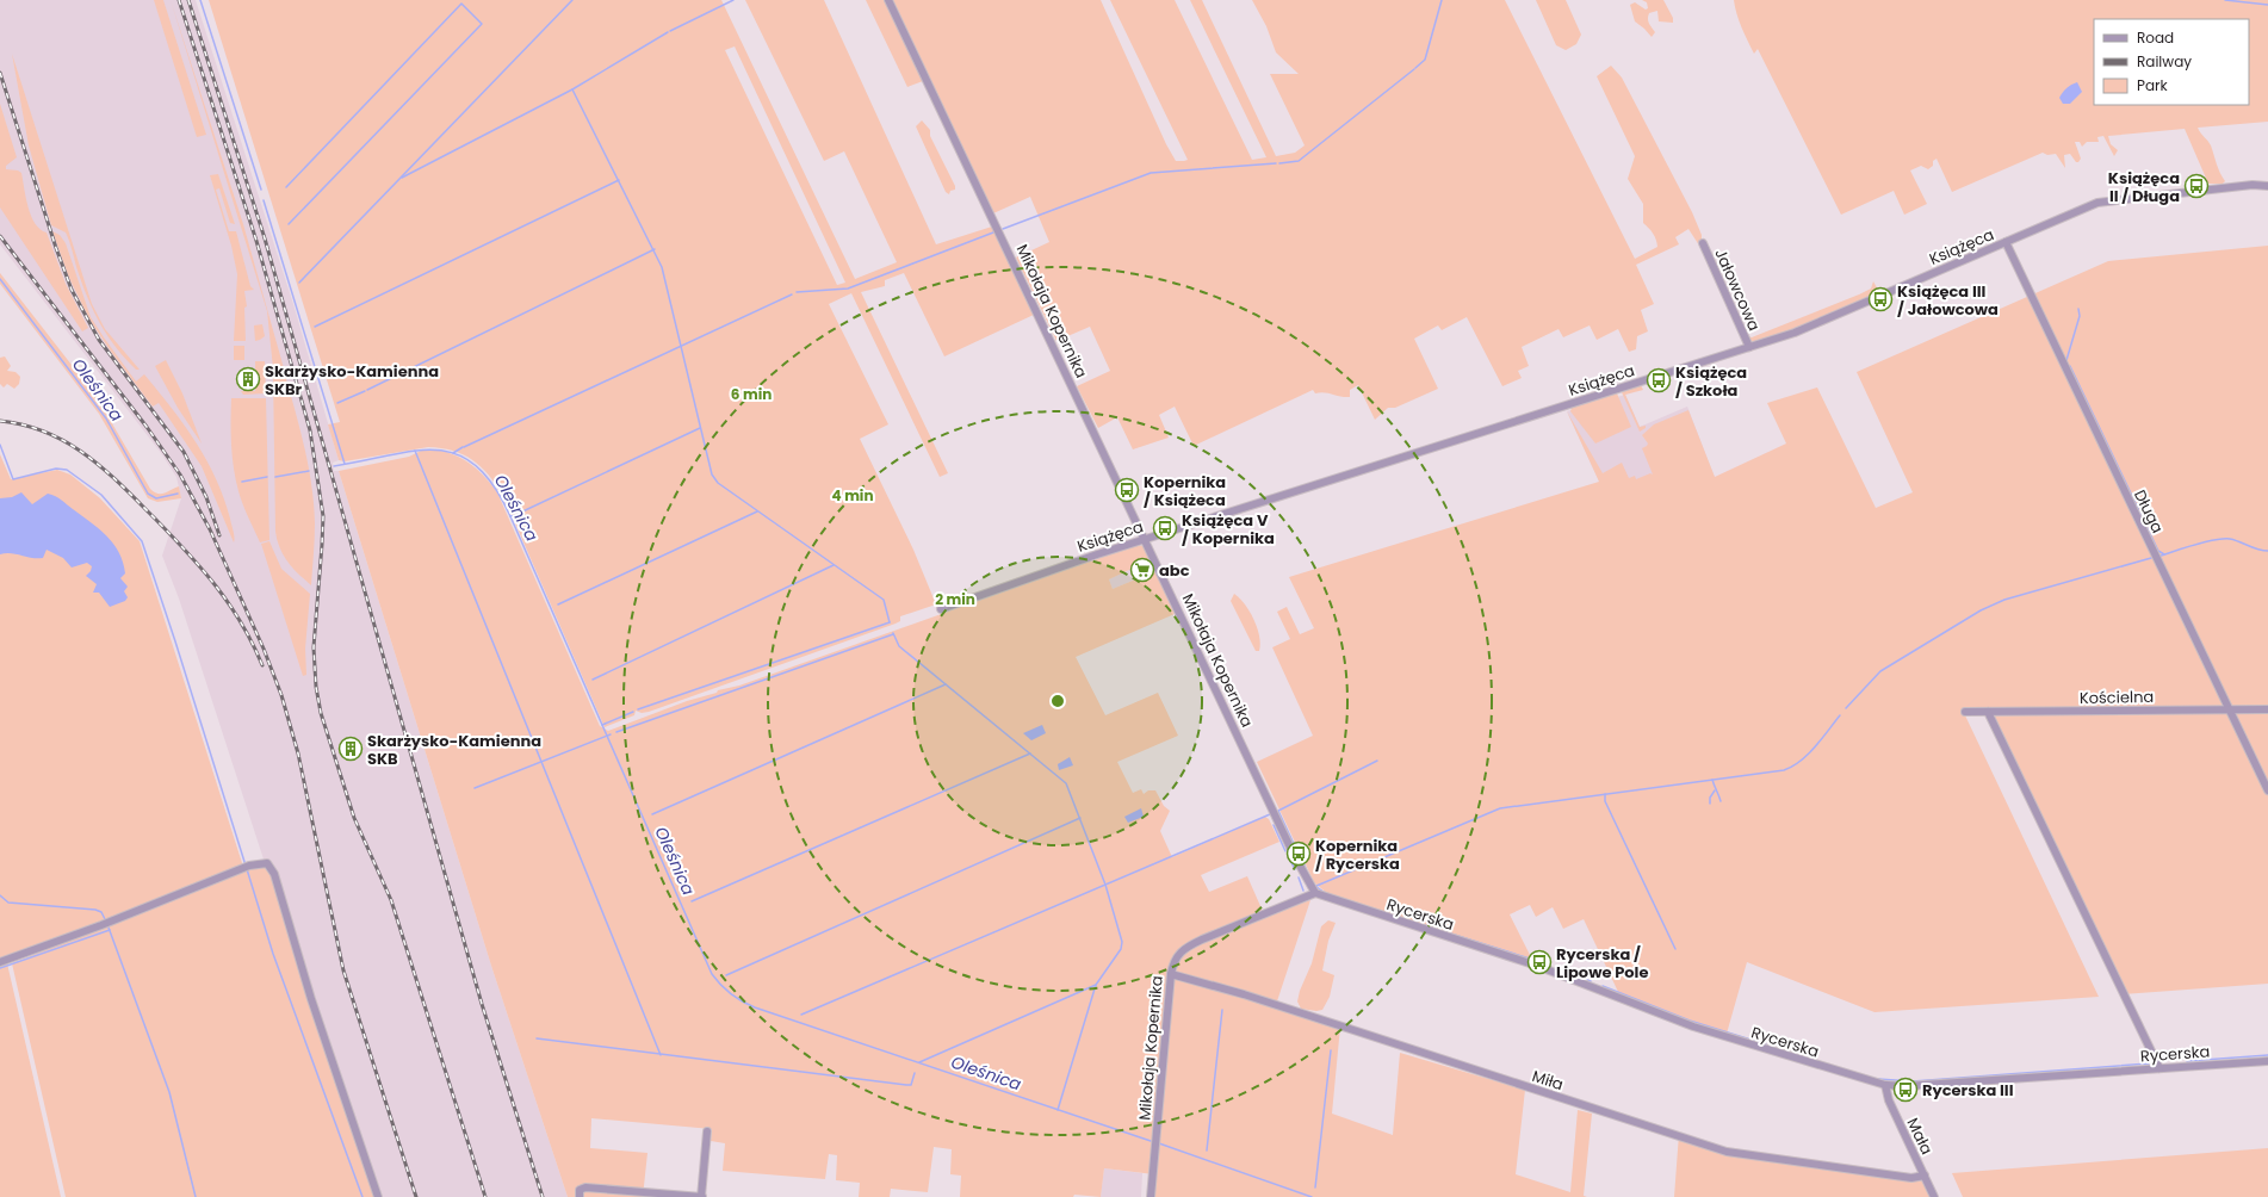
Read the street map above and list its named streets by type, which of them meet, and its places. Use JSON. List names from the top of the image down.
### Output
{
  "streets": {
    "street": [
      "Książęca",
      "Jałowcowa",
      "Mikołaja Kopernika",
      "Długa",
      "Kościelna",
      "Rycerska",
      "Miła",
      "Mała"
    ]
  },
  "crossings": [
    ["Książęca", "Jałowcowa"],
    ["Książęca", "Mikołaja Kopernika"],
    ["Książęca", "Długa"],
    ["Mikołaja Kopernika", "Rycerska"],
    ["Mikołaja Kopernika", "Miła"],
    ["Długa", "Kościelna"],
    ["Rycerska", "Mała"],
    ["Miła", "Mała"]
  ],
  "water": ["Oleśnica"],
  "places": {
    "bus stop": [
      "Książęca II / Długa",
      "Książęca III / Jałowcowa",
      "Książęca / Szkoła",
      "Kopernika / Książeca",
      "Książęca V / Kopernika",
      "Kopernika / Rycerska",
      "Rycerska / Lipowe Pole",
      "Rycerska III"
    ],
    "building": ["Skarżysko-Kamienna SKBr", "Skarżysko-Kamienna SKB"],
    "supermarket": ["abc"]
  },
  "legend": ["Road", "Railway", "Park"],
  "rings": ["6 min", "4 min", "2 min"]
}
